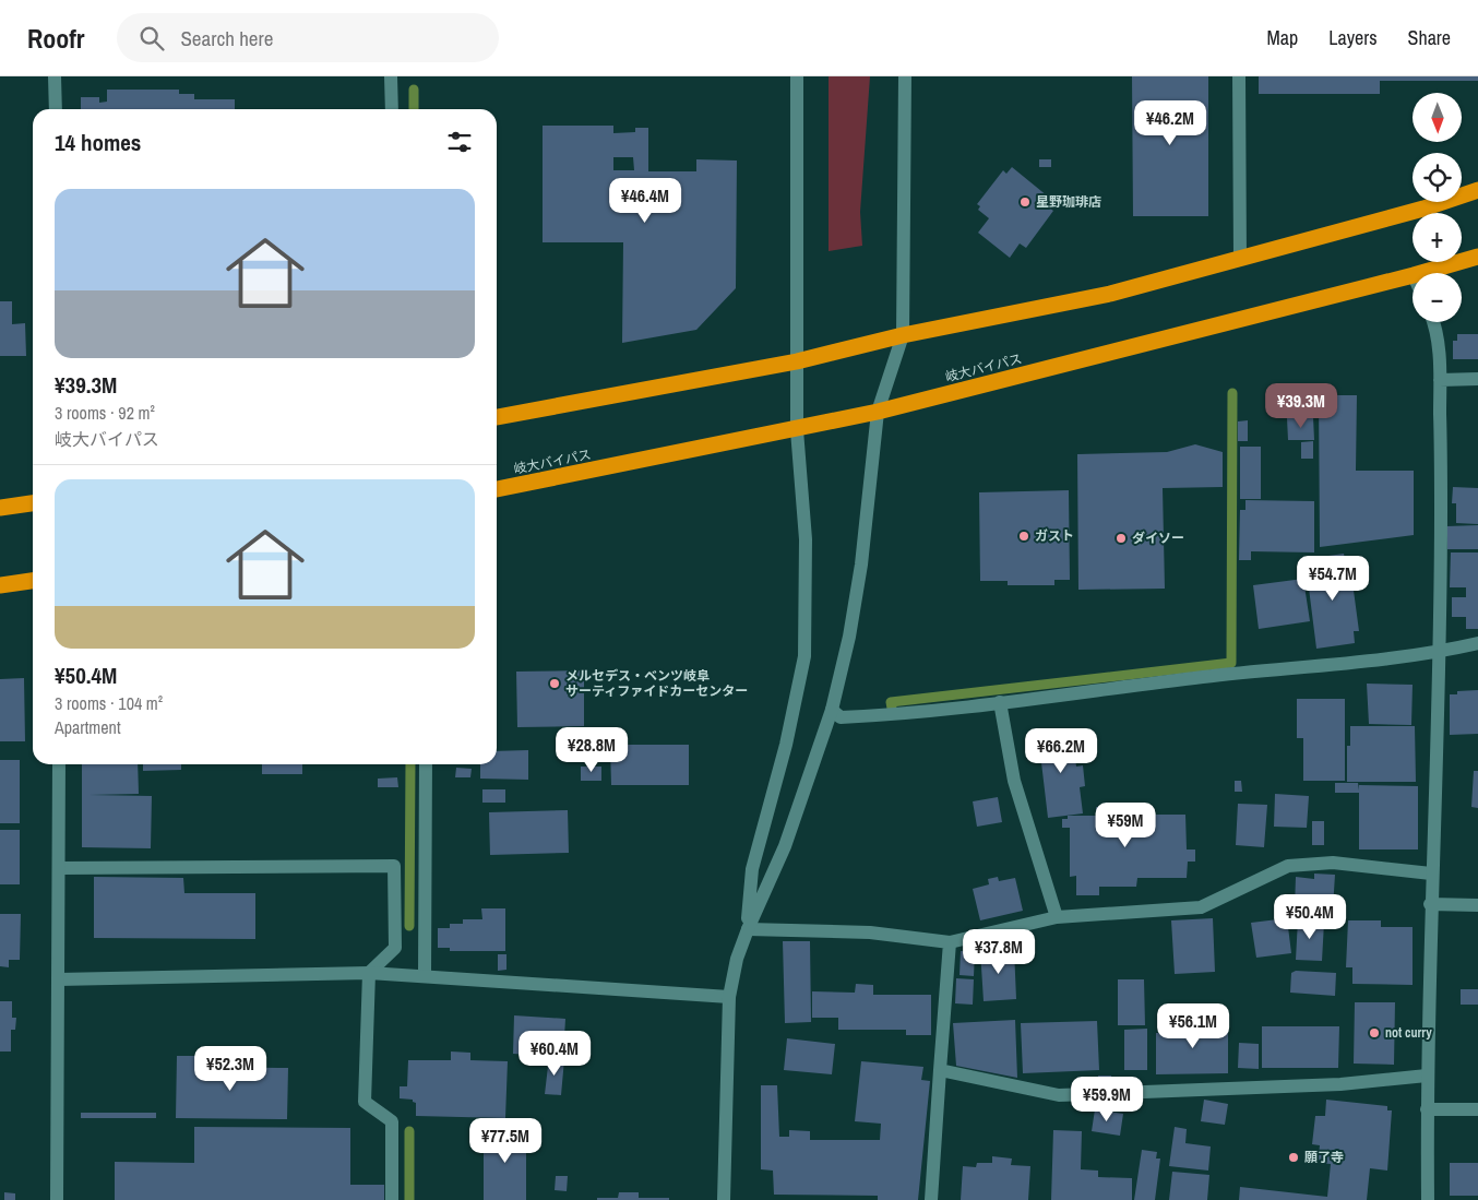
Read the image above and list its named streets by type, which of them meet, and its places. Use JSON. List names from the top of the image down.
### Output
{
  "streets": {
    "highway": ["岐大バイパス"]
  },
  "places": [
    "星野珈琲店",
    "ガスト",
    "ダイソー",
    "メルセデス・ベンツ岐阜 サーティファイドカーセンター",
    "not curry",
    "願了寺"
  ],
  "north": "bottom",
  "page": {
    "header": "Roofr",
    "search": "Search here",
    "nav": ["Map", "Layers", "Share"],
    "map_buttons": ["+", "−"],
    "price": [
      "¥46.2M",
      "¥46.4M",
      "¥39.3M",
      "¥54.7M",
      "¥28.8M",
      "¥66.2M",
      "¥59M",
      "¥50.4M",
      "¥37.8M",
      "¥56.1M",
      "¥60.4M",
      "¥52.3M",
      "¥59.9M",
      "¥77.5M"
    ],
    "heading": "14 homes",
    "list": [
      {
        "name": "¥39.3M",
        "note": "3 rooms · 92 m² · 岐大バイパス"
      },
      {
        "name": "¥50.4M",
        "note": "3 rooms · 104 m² · Apartment"
      }
    ]
  }
}
